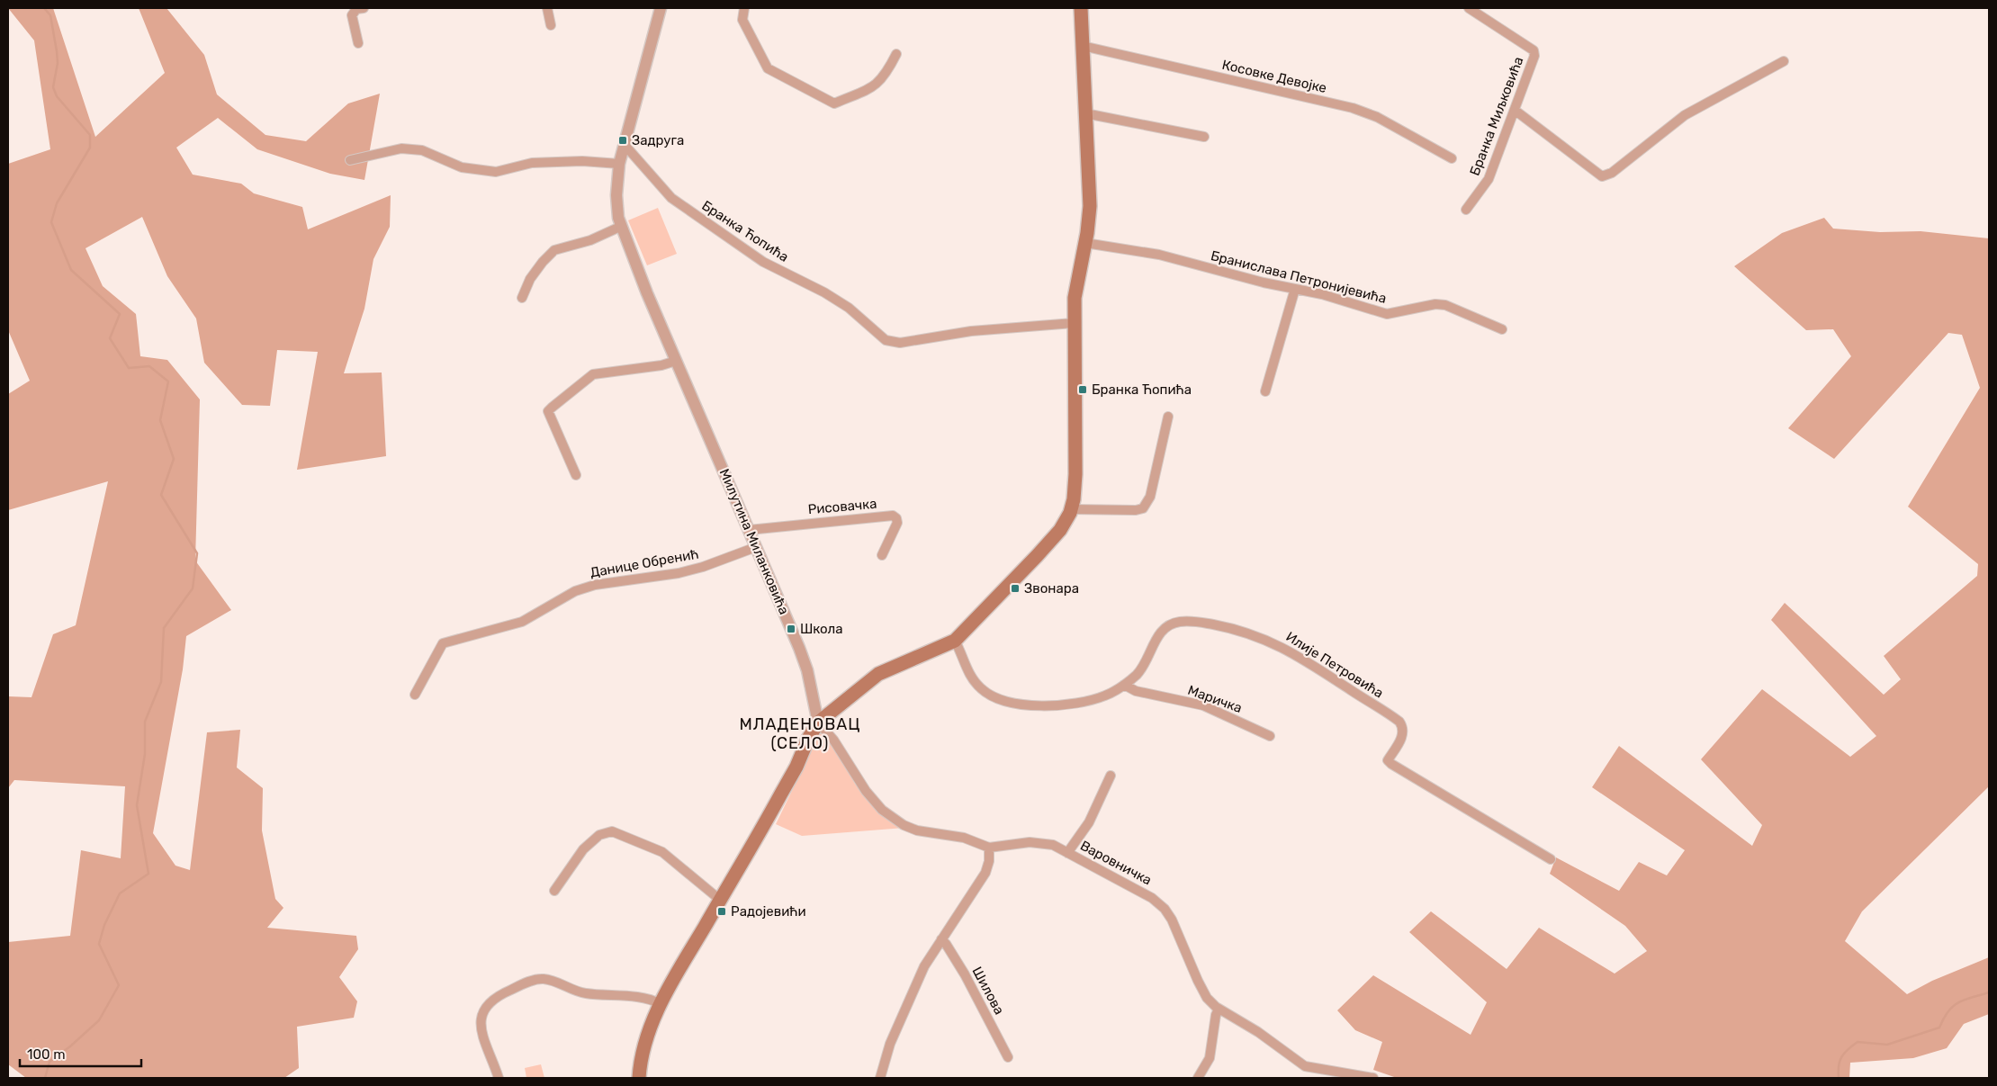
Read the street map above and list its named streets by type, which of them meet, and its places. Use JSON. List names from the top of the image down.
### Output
{
  "streets": {
    "street": [
      "Косовке Девојке",
      "Бранка Миљковића",
      "Бранка Ћопића",
      "Бранислава Петронијевића",
      "Рисовачка",
      "Милутина Миланковића",
      "Данице Обренић",
      "Илије Петровића",
      "Маричка",
      "Варовничка",
      "Шилова"
    ]
  },
  "crossings": [
    ["Бранка Ћопића", "Милутина Миланковића"],
    ["Рисовачка", "Милутина Миланковића"],
    ["Милутина Миланковића", "Данице Обренић"],
    ["Милутина Миланковића", "Варовничка"],
    ["Илије Петровића", "Маричка"]
  ],
  "districts": ["МЛАДЕНОВАЦ (СЕЛО)"],
  "places": {
    "transit": [
      "Задруга",
      "Бранка Ћопића",
      "Звонара",
      "Школа",
      "Радојевићи"
    ]
  },
  "scale_bar": "100 m"
}
